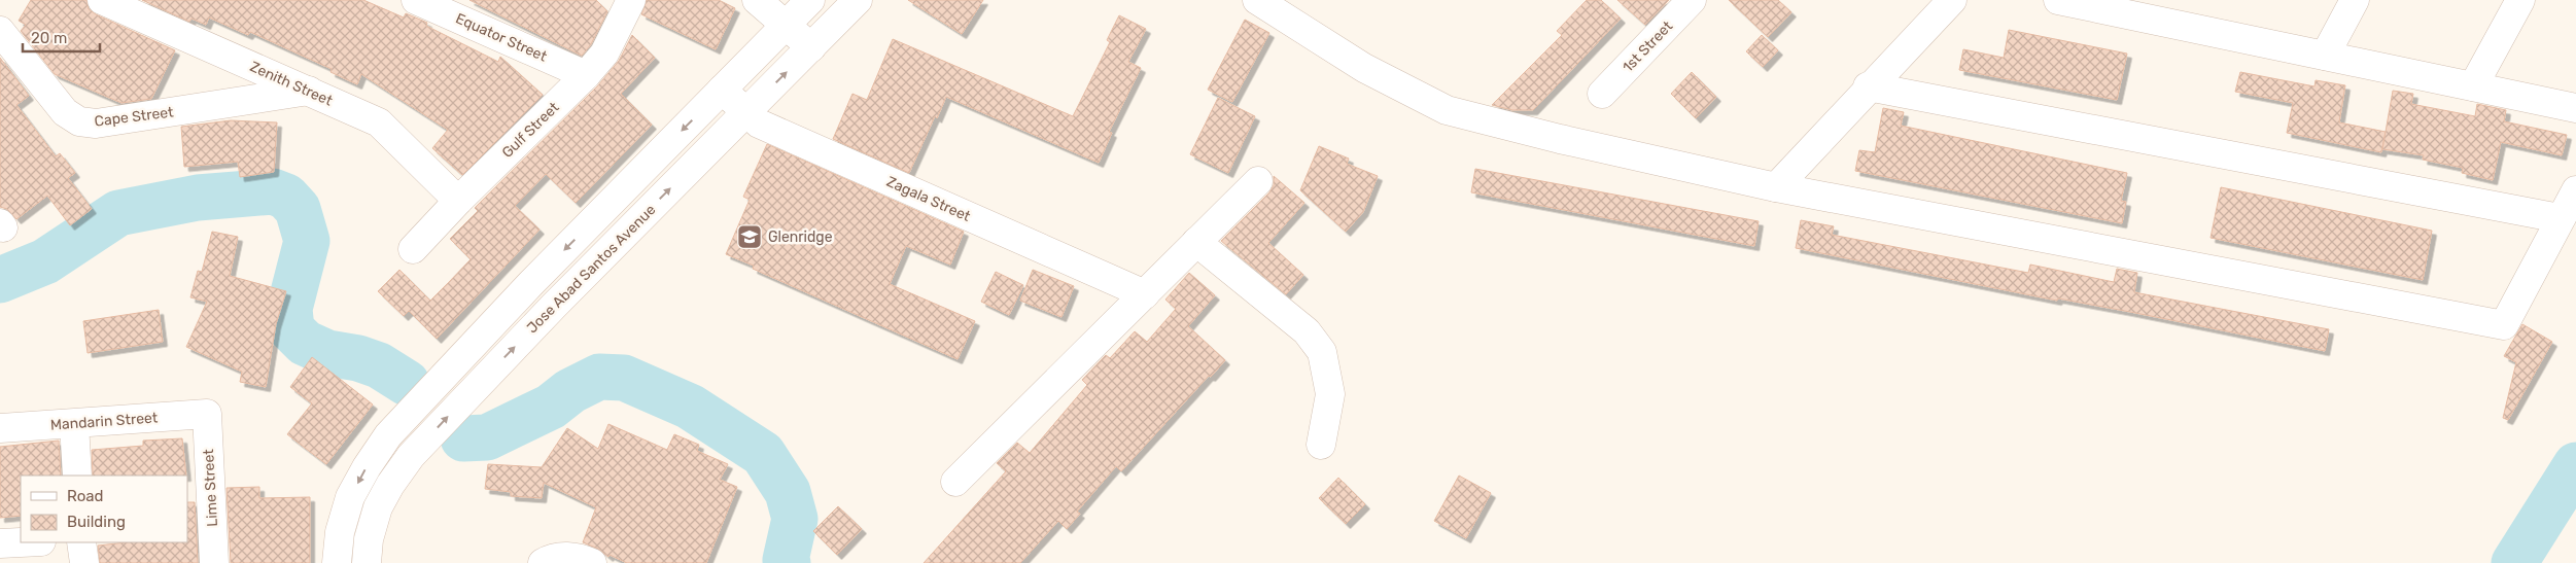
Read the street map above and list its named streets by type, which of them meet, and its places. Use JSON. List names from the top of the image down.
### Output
{
  "streets": {
    "street": [
      "Equator Street",
      "1st Street",
      "Zenith Street",
      "Cape Street",
      "Gulf Street",
      "Zagala Street",
      "Jose Abad Santos Avenue",
      "Mandarin Street",
      "Lime Street"
    ]
  },
  "crossings": [
    ["Equator Street", "Gulf Street"],
    ["Zenith Street", "Cape Street"],
    ["Zenith Street", "Gulf Street"],
    ["Zagala Street", "Jose Abad Santos Avenue"],
    ["Mandarin Street", "Lime Street"]
  ],
  "places": {
    "school or university": ["Glenridge"]
  },
  "legend": ["Road", "Building"],
  "scale_bar": "20 m"
}
